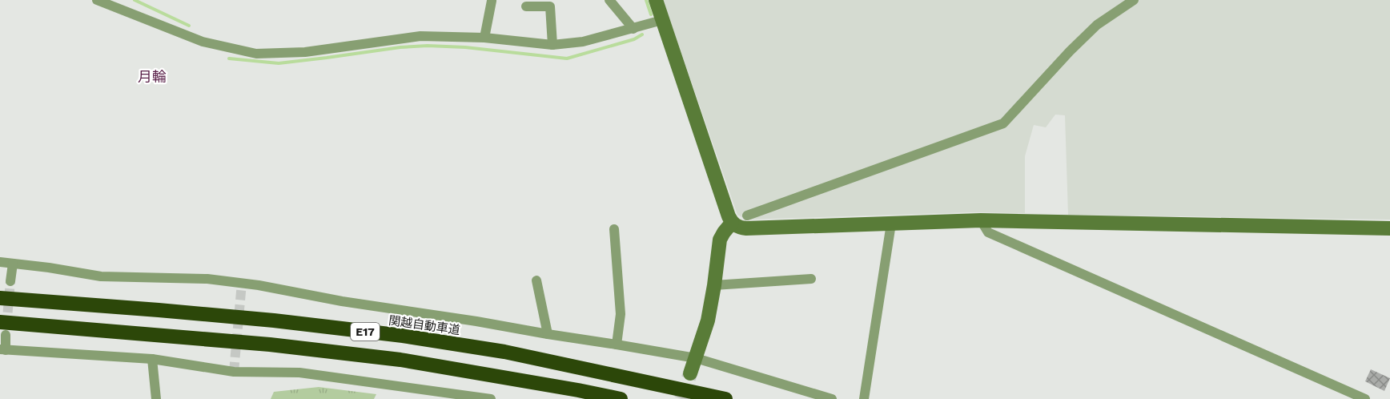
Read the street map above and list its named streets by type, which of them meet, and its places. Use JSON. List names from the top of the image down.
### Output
{
  "streets": {
    "highway": ["関越自動車道", "E17"]
  },
  "districts": ["月輪"]
}
